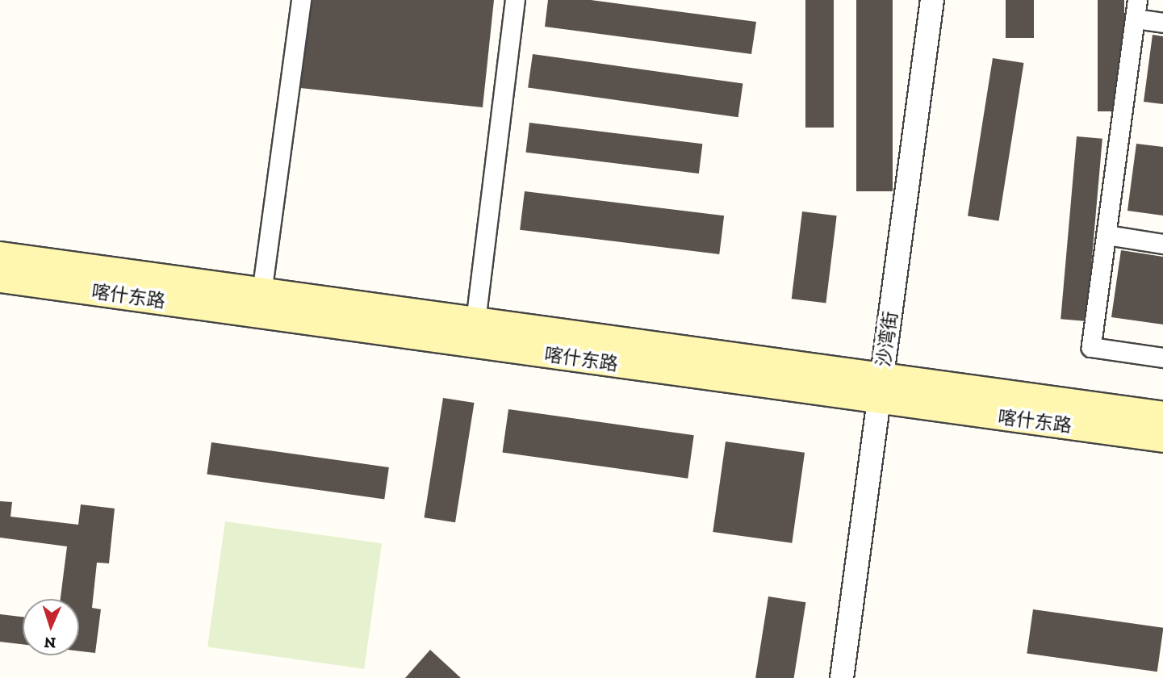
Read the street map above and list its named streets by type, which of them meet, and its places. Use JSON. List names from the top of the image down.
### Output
{
  "streets": {
    "main road": ["喀什东路"],
    "street": ["沙湾街"]
  },
  "crossings": [
    ["喀什东路", "沙湾街"]
  ],
  "north": "bottom"
}
